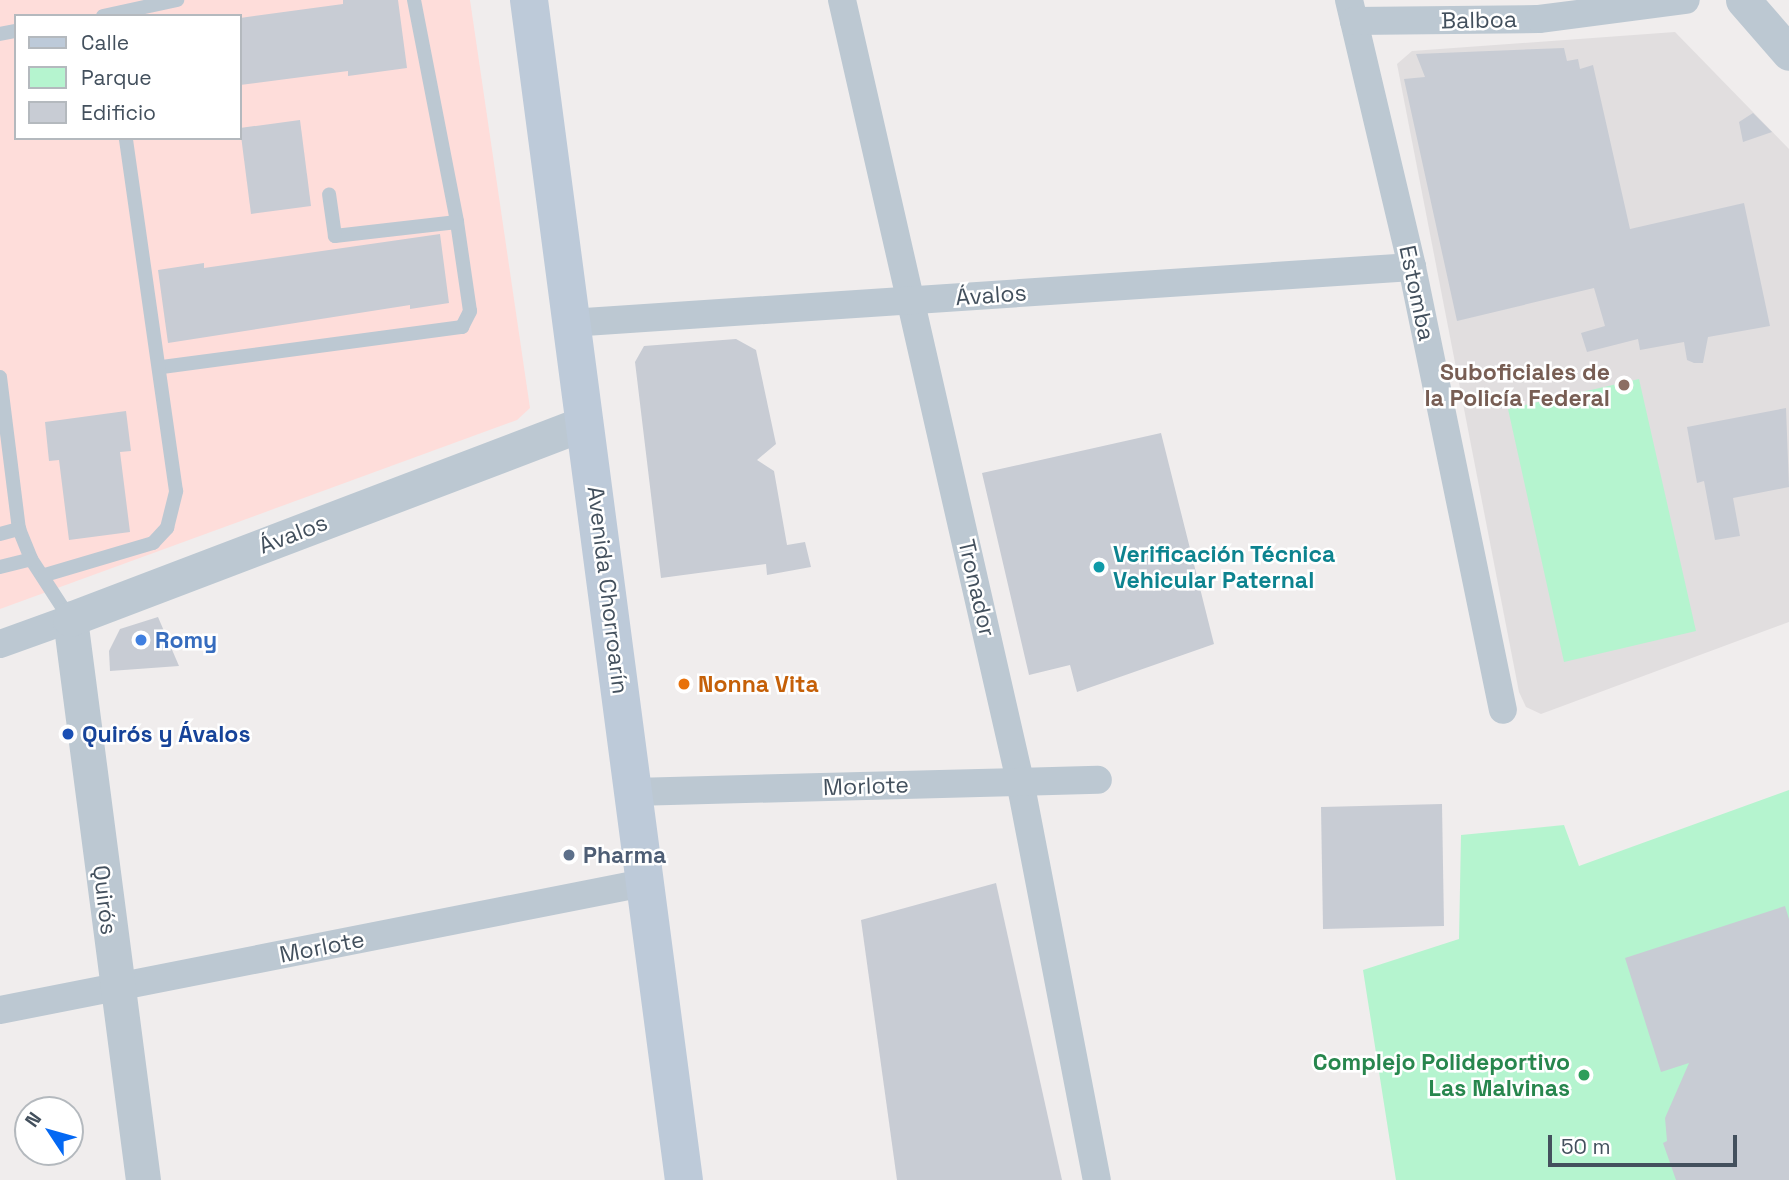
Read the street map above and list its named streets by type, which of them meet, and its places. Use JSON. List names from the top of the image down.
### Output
{
  "streets": {
    "main road": ["Avenida Chorroarín"],
    "street": [
      "Balboa",
      "Estomba",
      "Ávalos",
      "Tronador",
      "Morlote",
      "Quirós"
    ]
  },
  "crossings": [
    ["Balboa", "Estomba"],
    ["Estomba", "Ávalos"],
    ["Ávalos", "Tronador"],
    ["Ávalos", "Avenida Chorroarín"],
    ["Ávalos", "Quirós"],
    ["Tronador", "Morlote"],
    ["Avenida Chorroarín", "Morlote"],
    ["Morlote", "Quirós"]
  ],
  "places": [
    "Suboficiales de la Policía Federal",
    "Verificación Técnica Vehicular Paternal",
    "Romy",
    "Nonna Vita",
    "Quirós y Ávalos",
    "Pharma",
    "Complejo Polideportivo Las Malvinas"
  ],
  "legend": ["Calle", "Parque", "Edificio"],
  "scale_bar": "50 m",
  "north": "top left"
}
